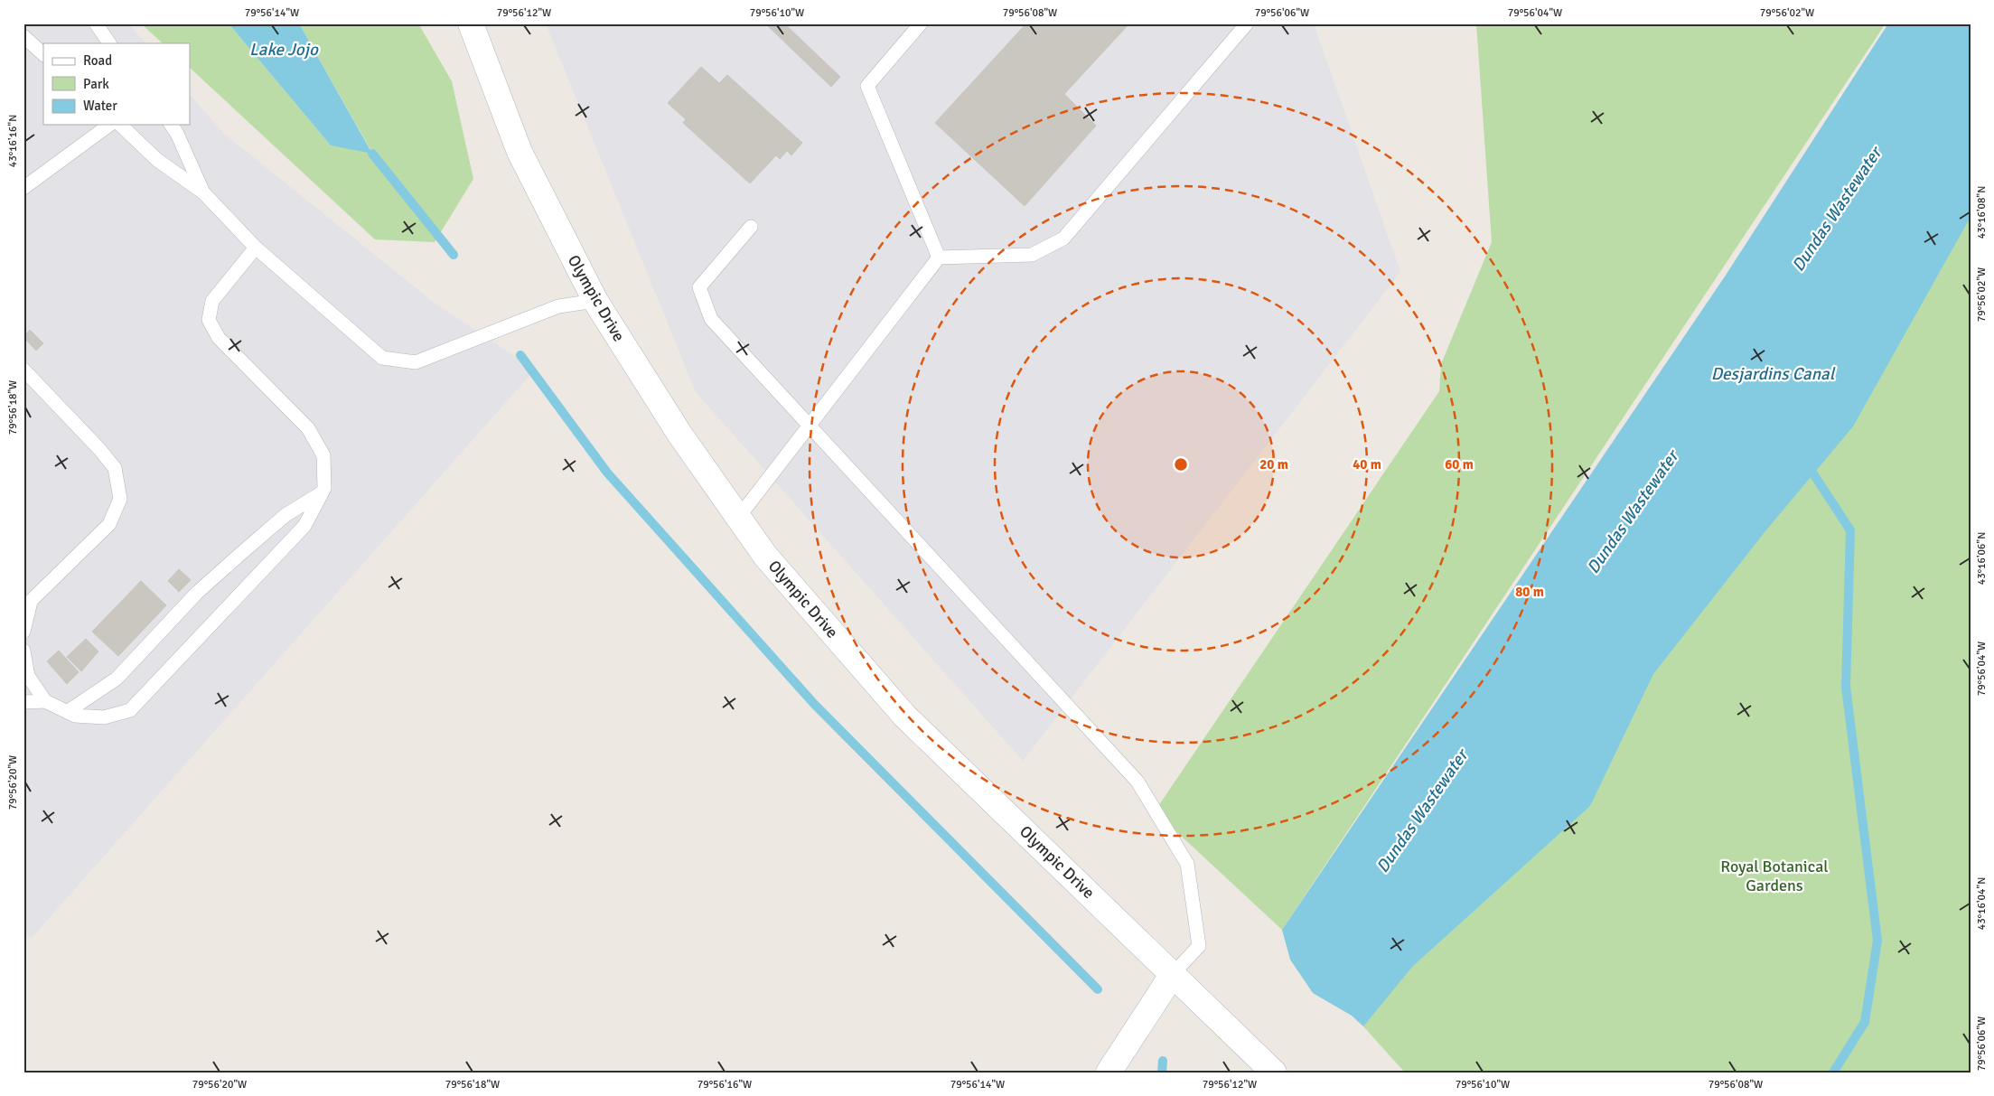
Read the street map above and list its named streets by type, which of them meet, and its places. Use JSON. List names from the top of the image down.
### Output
{
  "streets": {
    "main road": ["Olympic Drive"]
  },
  "water": ["Lake Jojo", "Dundas Wastewater", "Desjardins Canal"],
  "parks": ["Royal Botanical Gardens"],
  "legend": ["Road", "Park", "Water"],
  "coordinates": [
    "79°56'14\"W",
    "79°56'12\"W",
    "79°56'10\"W",
    "79°56'08\"W",
    "79°56'06\"W",
    "79°56'04\"W",
    "79°56'02\"W",
    "43°16'16\"N",
    "43°16'08\"N",
    "79°56'18\"W",
    "43°16'06\"N",
    "79°56'20\"W",
    "43°16'04\"N",
    "79°56'16\"W"
  ],
  "rings": [
    "20 m",
    "40 m",
    "60 m",
    "80 m"
  ]
}
